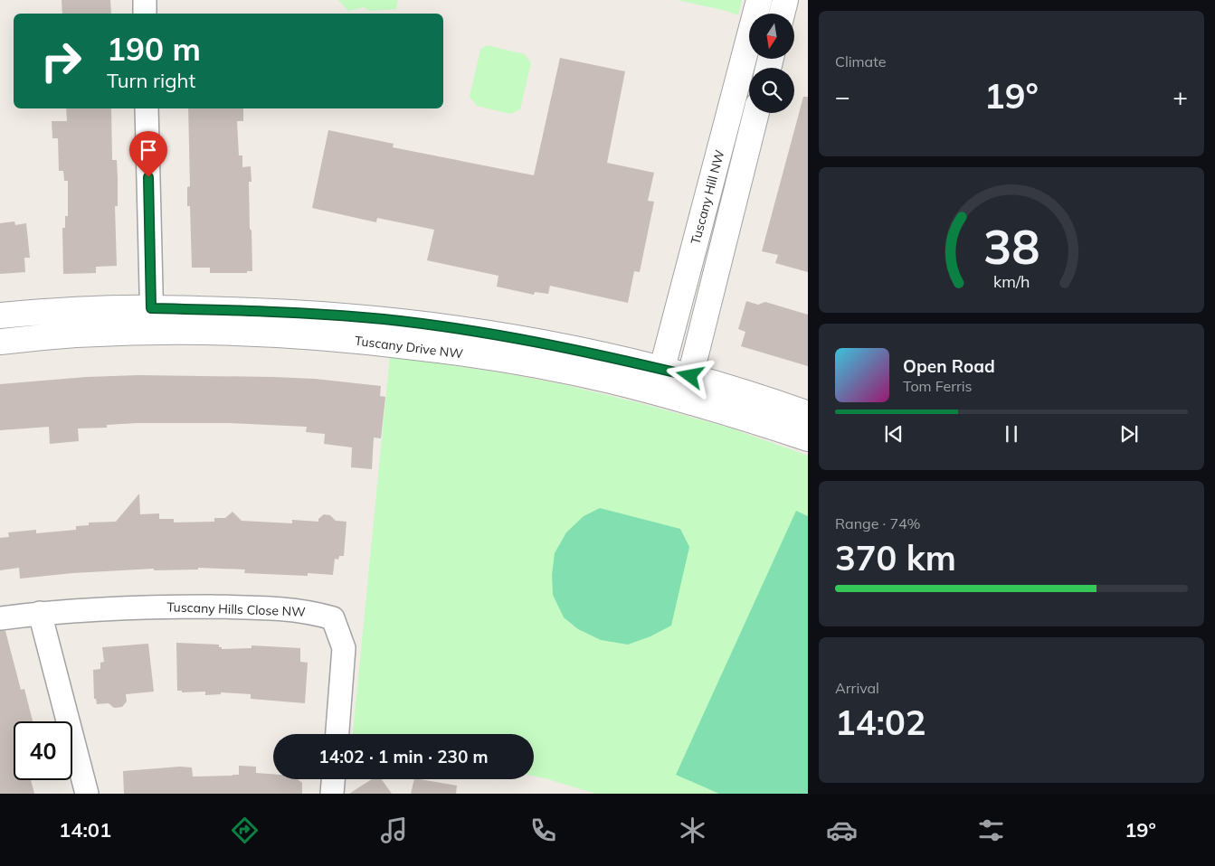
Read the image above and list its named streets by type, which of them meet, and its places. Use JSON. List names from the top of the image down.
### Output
{
  "streets": {
    "street": ["Tuscany Hill NW", "Tuscany Drive NW", "Tuscany Hills Close NW"]
  },
  "crossings": [
    ["Tuscany Hill NW", "Tuscany Drive NW"]
  ],
  "north": "bottom",
  "page": {
    "tile": [
      "Climate",
      ["Range · 74%", "370 km"],
      ["Arrival", "14:02"]
    ],
    "turn": ["190 m", "Turn right"],
    "heat": ["−", "19°", "+"],
    "song": ["Open Road", "Tom Ferris"],
    "limit": "40",
    "trip": "14:02 · 1 min · 230 m",
    "tabs": ["14:01", "19°"],
    "gauge": ["38", "km/h"]
  }
}
